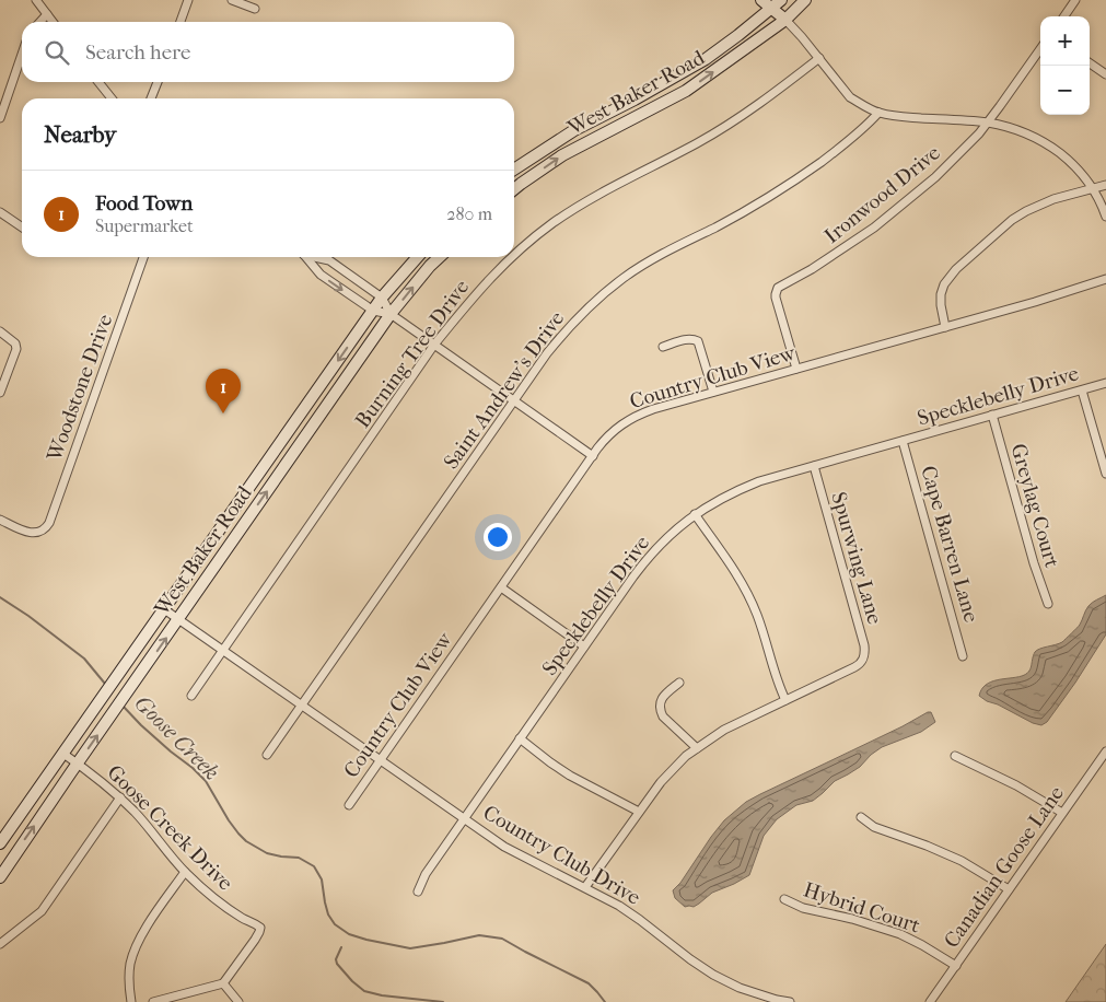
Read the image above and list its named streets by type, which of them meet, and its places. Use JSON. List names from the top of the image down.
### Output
{
  "streets": {
    "main road": ["West Baker Road"],
    "street": [
      "Ironwood Drive",
      "Burning Tree Drive",
      "Country Club View",
      "Woodstone Drive",
      "Saint Andrew's Drive",
      "Specklebelly Drive",
      "Greylag Court",
      "Cape Barren Lane",
      "Spurwing Lane",
      "Goose Creek Drive",
      "Country Club Drive",
      "Canadian Goose Lane",
      "Hybrid Court"
    ]
  },
  "crossings": [
    ["West Baker Road", "Goose Creek Drive"],
    ["West Baker Road", "Country Club Drive"],
    ["Ironwood Drive", "Country Club View"],
    ["Burning Tree Drive", "Country Club Drive"],
    ["Country Club View", "Country Club Drive"],
    ["Saint Andrew's Drive", "Country Club Drive"],
    ["Specklebelly Drive", "Greylag Court"],
    ["Specklebelly Drive", "Cape Barren Lane"],
    ["Specklebelly Drive", "Spurwing Lane"],
    ["Specklebelly Drive", "Country Club Drive"],
    ["Canadian Goose Lane", "Hybrid Court"]
  ],
  "water": ["Goose Creek"],
  "page": {
    "map_buttons": ["+", "−"],
    "search": "Search here",
    "heading": "Nearby",
    "list": [
      {
        "mark": "1",
        "name": "Food Town",
        "note": "Supermarket",
        "value": "280 m"
      }
    ],
    "pins": "1"
  }
}
